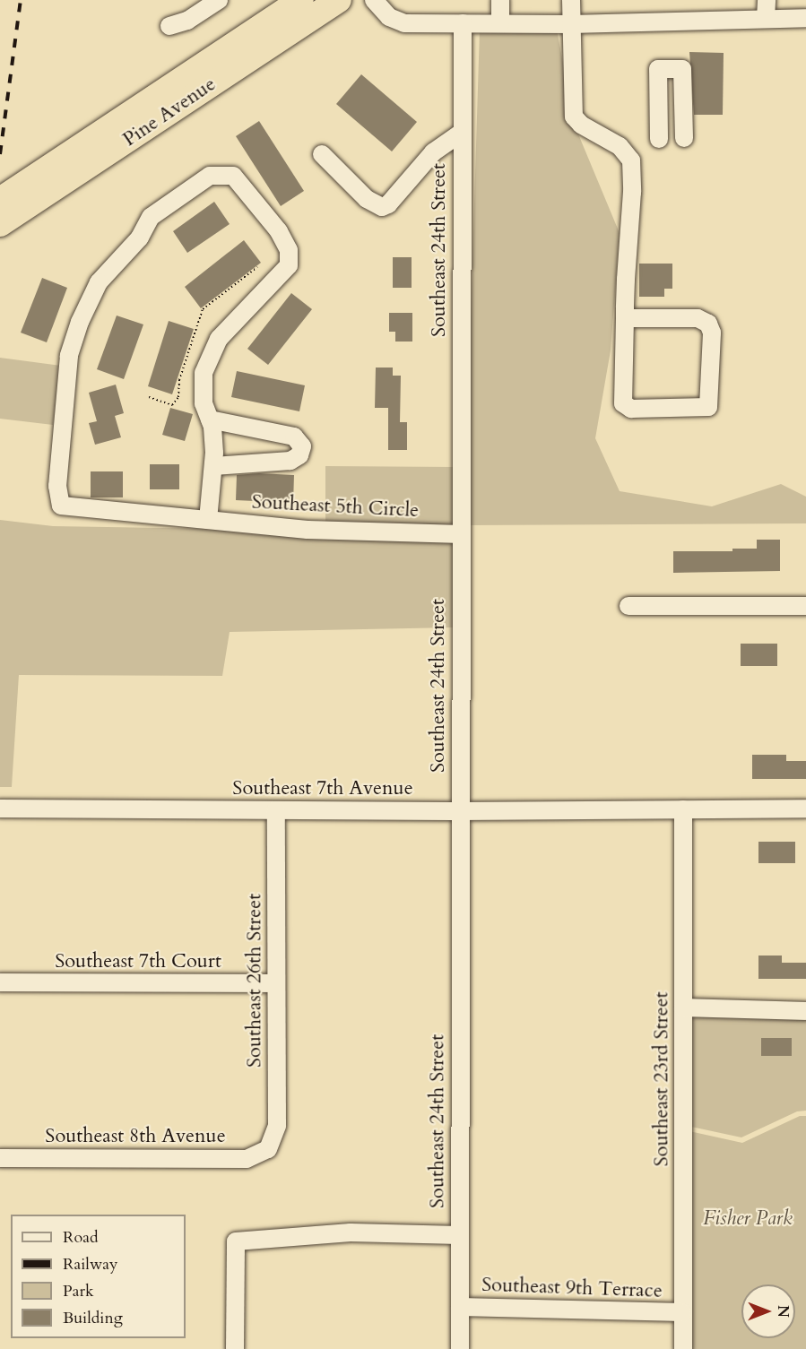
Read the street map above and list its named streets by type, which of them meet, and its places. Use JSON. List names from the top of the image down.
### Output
{
  "streets": {
    "highway": ["Pine Avenue"],
    "street": [
      "Southeast 24th Street",
      "Southeast 5th Circle",
      "Southeast 7th Avenue",
      "Southeast 7th Court",
      "Southeast 26th Street",
      "Southeast 23rd Street",
      "Southeast 8th Avenue",
      "Southeast 9th Terrace"
    ]
  },
  "crossings": [
    ["Southeast 24th Street", "Southeast 5th Circle"],
    ["Southeast 24th Street", "Southeast 7th Avenue"],
    ["Southeast 24th Street", "Southeast 9th Terrace"],
    ["Southeast 7th Avenue", "Southeast 26th Street"],
    ["Southeast 7th Avenue", "Southeast 23rd Street"],
    ["Southeast 7th Court", "Southeast 26th Street"],
    ["Southeast 26th Street", "Southeast 8th Avenue"],
    ["Southeast 23rd Street", "Southeast 9th Terrace"]
  ],
  "parks": ["Fisher Park"],
  "legend": [
    "Road",
    "Railway",
    "Park",
    "Building"
  ],
  "north": "right"
}
